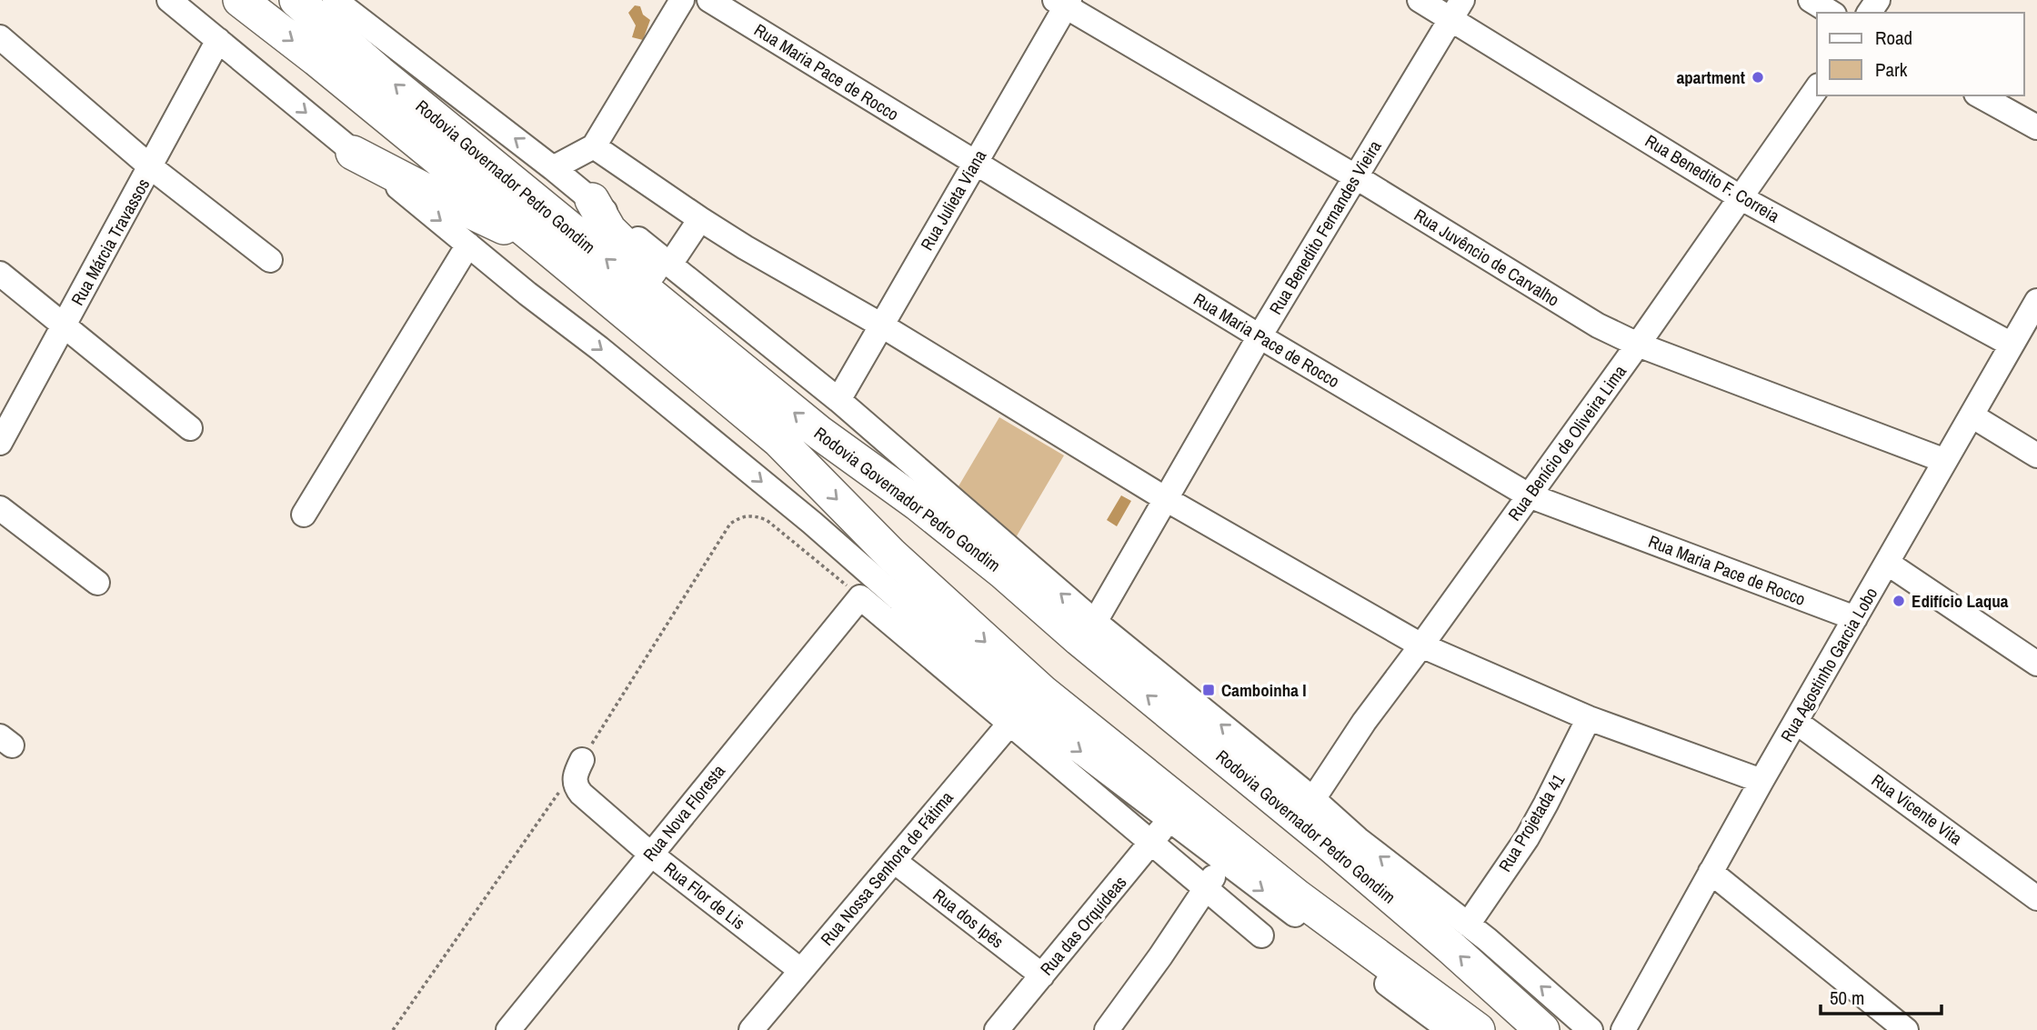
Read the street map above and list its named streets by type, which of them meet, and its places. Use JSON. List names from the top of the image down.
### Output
{
  "streets": {
    "highway": ["Rodovia Governador Pedro Gondim"],
    "street": [
      "Rua Maria Pace de Rocco",
      "Rua Benedito F. Correia",
      "Rua Julieta Viana",
      "Rua Benedito Fernandes Vieira",
      "Rua Márcia Travassos",
      "Rua Juvêncio de Carvalho",
      "Rua Benício de Oliveira Lima",
      "Rua Agostinho Garcia Lobo",
      "Rua Vicente Vita",
      "Rua Nova Floresta",
      "Rua Projetada 41",
      "Rua Nossa Senhora de Fátima",
      "Rua Flor de Lis",
      "Rua dos Ipês",
      "Rua das Orquídeas"
    ]
  },
  "crossings": [
    ["Rua Maria Pace de Rocco", "Rua Julieta Viana"],
    ["Rua Maria Pace de Rocco", "Rua Benedito Fernandes Vieira"],
    ["Rua Maria Pace de Rocco", "Rua Benício de Oliveira Lima"],
    ["Rua Maria Pace de Rocco", "Rua Agostinho Garcia Lobo"],
    ["Rua Benedito F. Correia", "Rua Benedito Fernandes Vieira"],
    ["Rua Benedito F. Correia", "Rua Benício de Oliveira Lima"],
    ["Rua Benedito F. Correia", "Rua Agostinho Garcia Lobo"],
    ["Rua Julieta Viana", "Rua Juvêncio de Carvalho"],
    ["Rua Benedito Fernandes Vieira", "Rua Juvêncio de Carvalho"],
    ["Rua Juvêncio de Carvalho", "Rua Benício de Oliveira Lima"],
    ["Rua Juvêncio de Carvalho", "Rua Agostinho Garcia Lobo"],
    ["Rua Agostinho Garcia Lobo", "Rua Vicente Vita"],
    ["Rua Nova Floresta", "Rua Flor de Lis"],
    ["Rua Nossa Senhora de Fátima", "Rua Flor de Lis"],
    ["Rua Nossa Senhora de Fátima", "Rua dos Ipês"],
    ["Rua dos Ipês", "Rua das Orquídeas"]
  ],
  "places": {
    "other": ["apartment", "Edifício Laqua"],
    "transit": ["Camboinha I"]
  },
  "legend": ["Road", "Park"],
  "scale_bar": "50 m"
}
